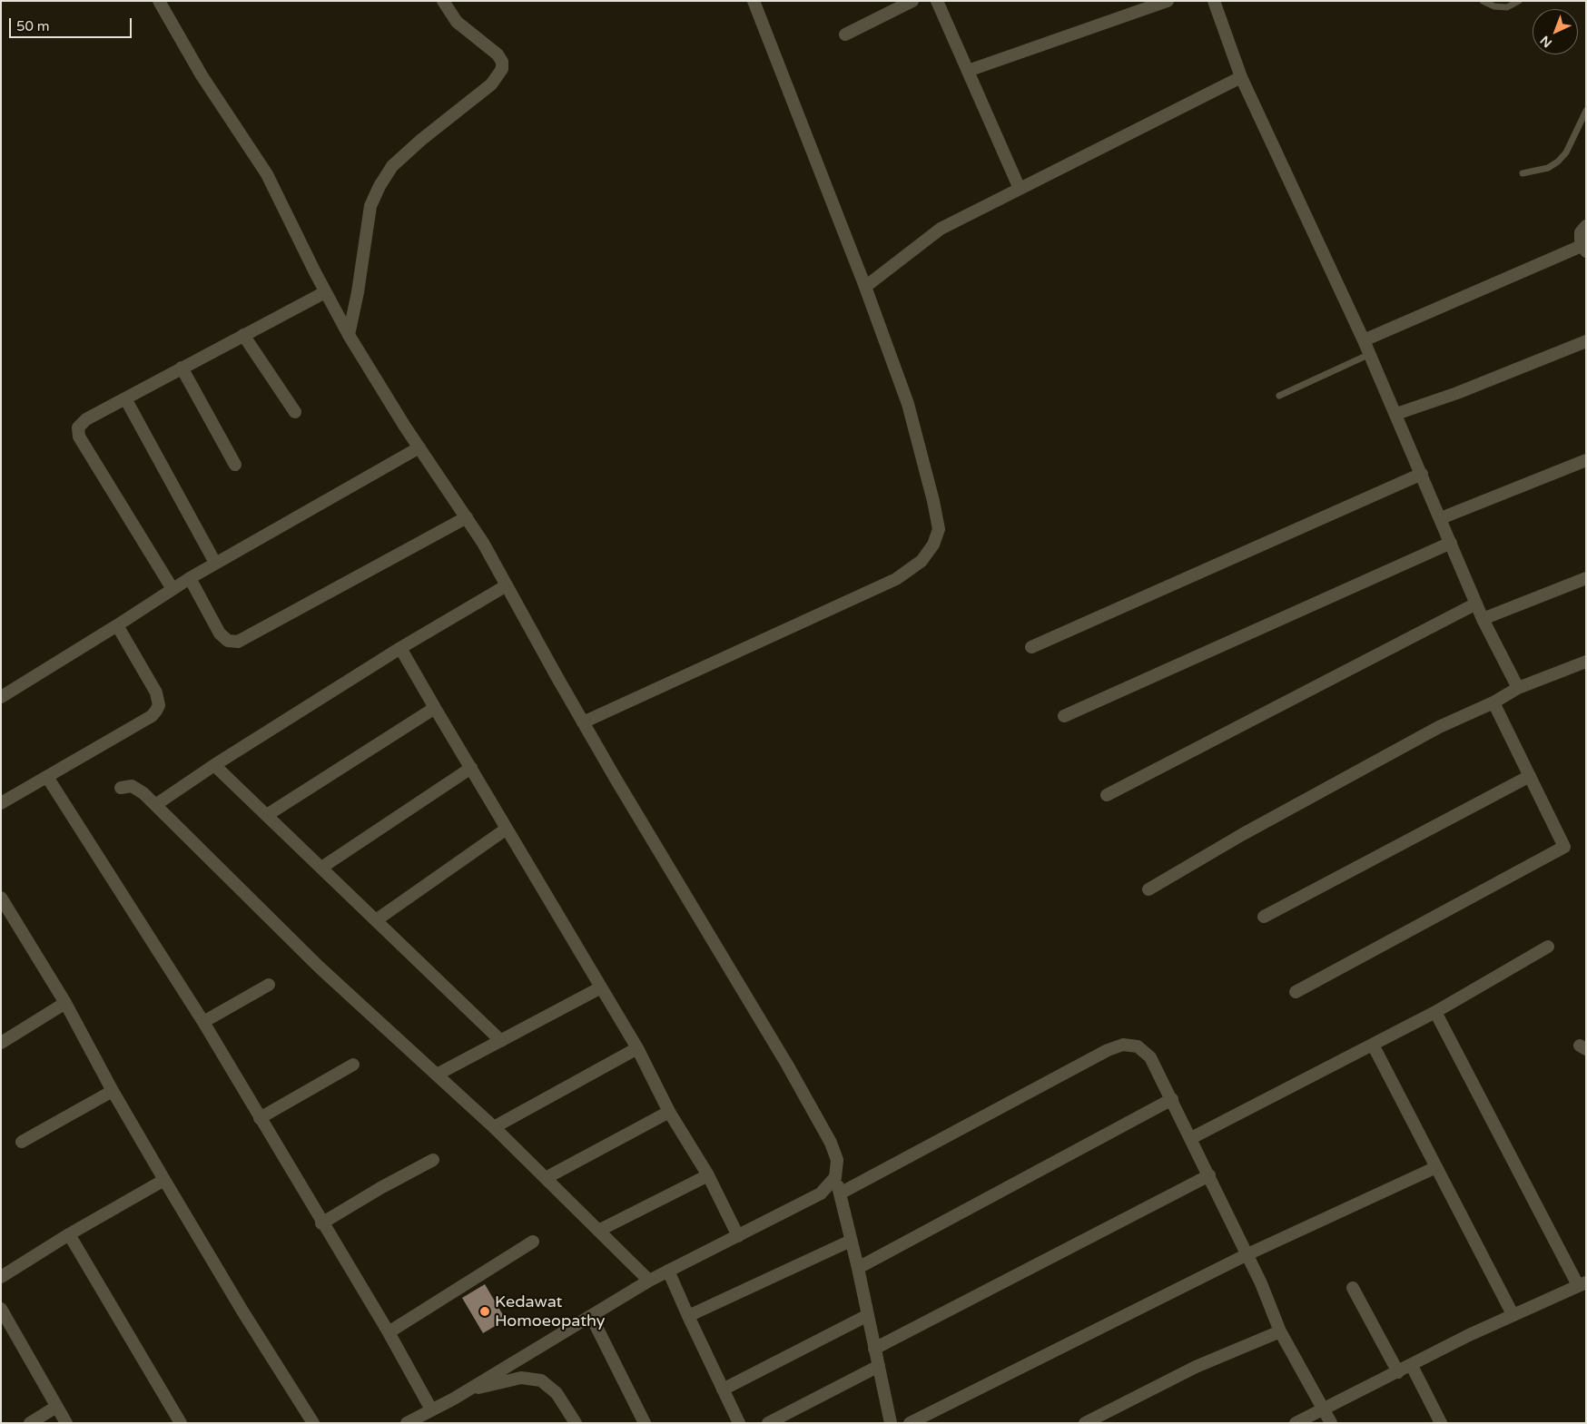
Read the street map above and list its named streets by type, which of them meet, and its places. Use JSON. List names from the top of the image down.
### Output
{
  "places": ["Kedawat Homoeopathy"],
  "scale_bar": "50 m",
  "north": "bottom left"
}
